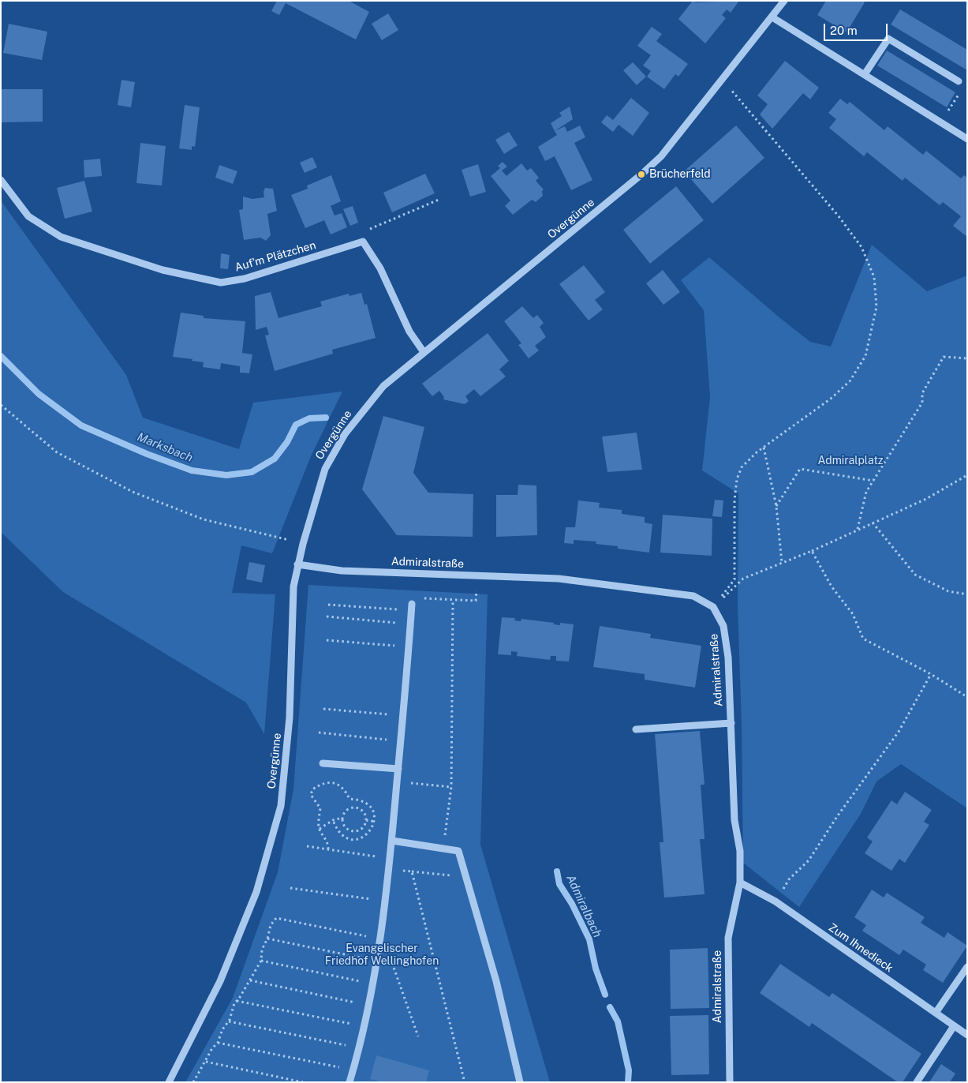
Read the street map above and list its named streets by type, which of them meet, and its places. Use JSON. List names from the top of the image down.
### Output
{
  "streets": {
    "street": [
      "Overgünne",
      "Auf'm Plätzchen",
      "Admiralstraße",
      "Zum Ihnedieck"
    ]
  },
  "crossings": [
    ["Overgünne", "Admiralstraße"],
    ["Admiralstraße", "Zum Ihnedieck"]
  ],
  "water": ["Marksbach", "Admiralbach"],
  "parks": ["Admiralplatz", "Evangelischer Friedhof Wellinghofen"],
  "places": ["Brücherfeld"],
  "scale_bar": "20 m"
}
